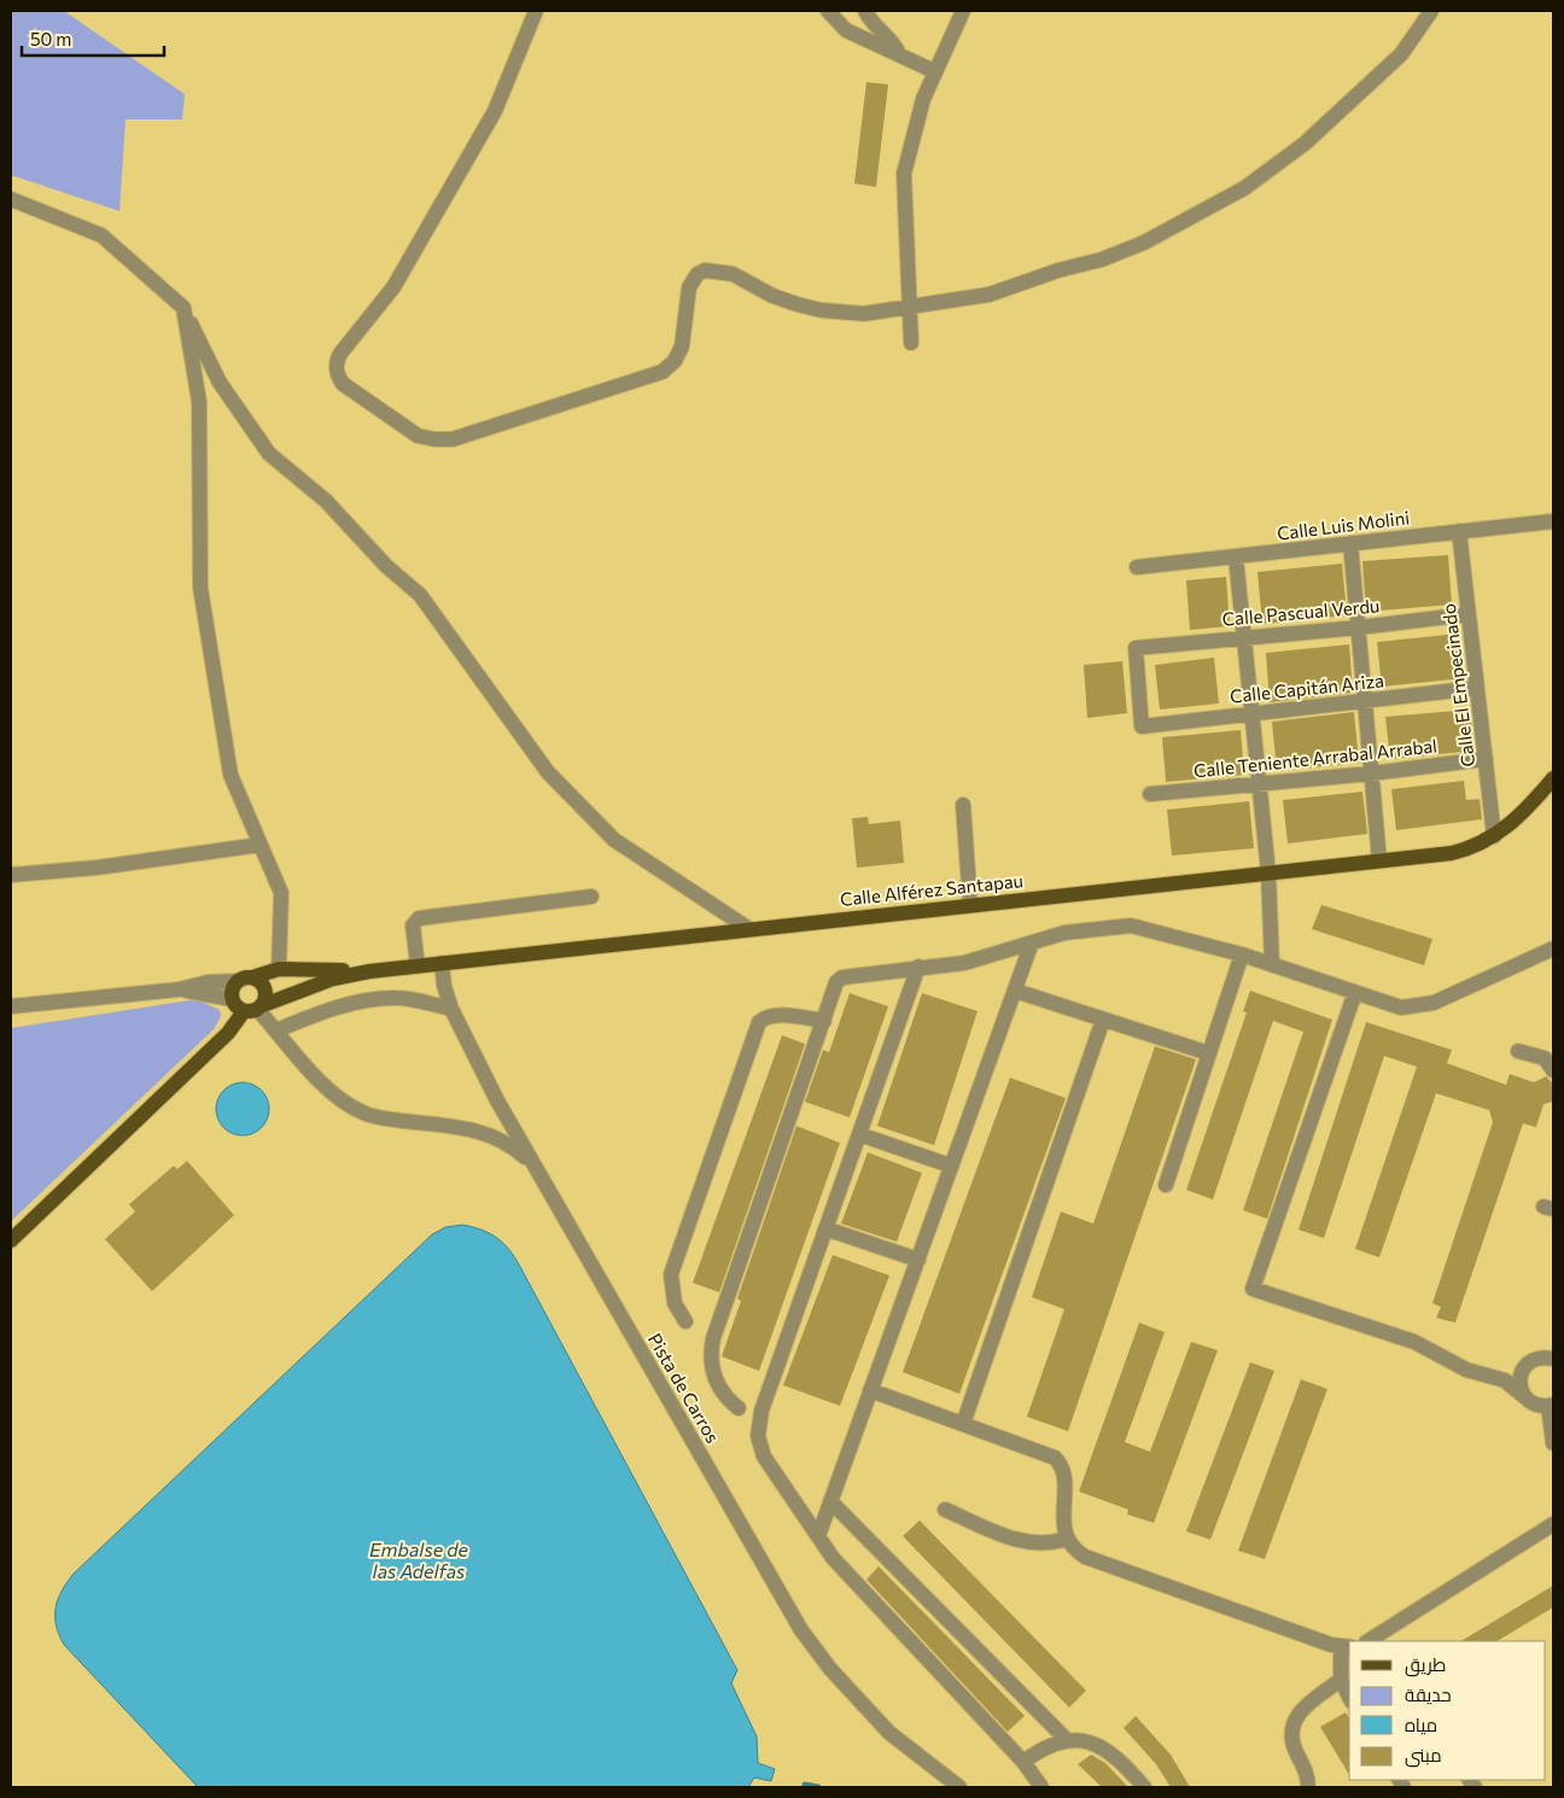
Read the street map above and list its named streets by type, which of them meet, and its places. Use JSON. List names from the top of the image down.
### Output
{
  "streets": {
    "main road": ["Calle Alférez Santapau"],
    "street": [
      "Calle Luis Molini",
      "Calle Pascual Verdu",
      "Calle El Empecinado",
      "Calle Capitán Ariza",
      "Calle Teniente Arrabal Arrabal",
      "Pista de Carros"
    ]
  },
  "crossings": [
    ["Calle Luis Molini", "Calle El Empecinado"],
    ["Calle Pascual Verdu", "Calle El Empecinado"],
    ["Calle Pascual Verdu", "Calle Capitán Ariza"],
    ["Calle El Empecinado", "Calle Capitán Ariza"],
    ["Calle El Empecinado", "Calle Teniente Arrabal Arrabal"],
    ["Calle El Empecinado", "Calle Alférez Santapau"],
    ["Calle Alférez Santapau", "Pista de Carros"]
  ],
  "water": ["Embalse de las Adelfas"],
  "legend": [
    "طريق",
    "حديقة",
    "مياه",
    "مبنى"
  ],
  "scale_bar": "50 m"
}
